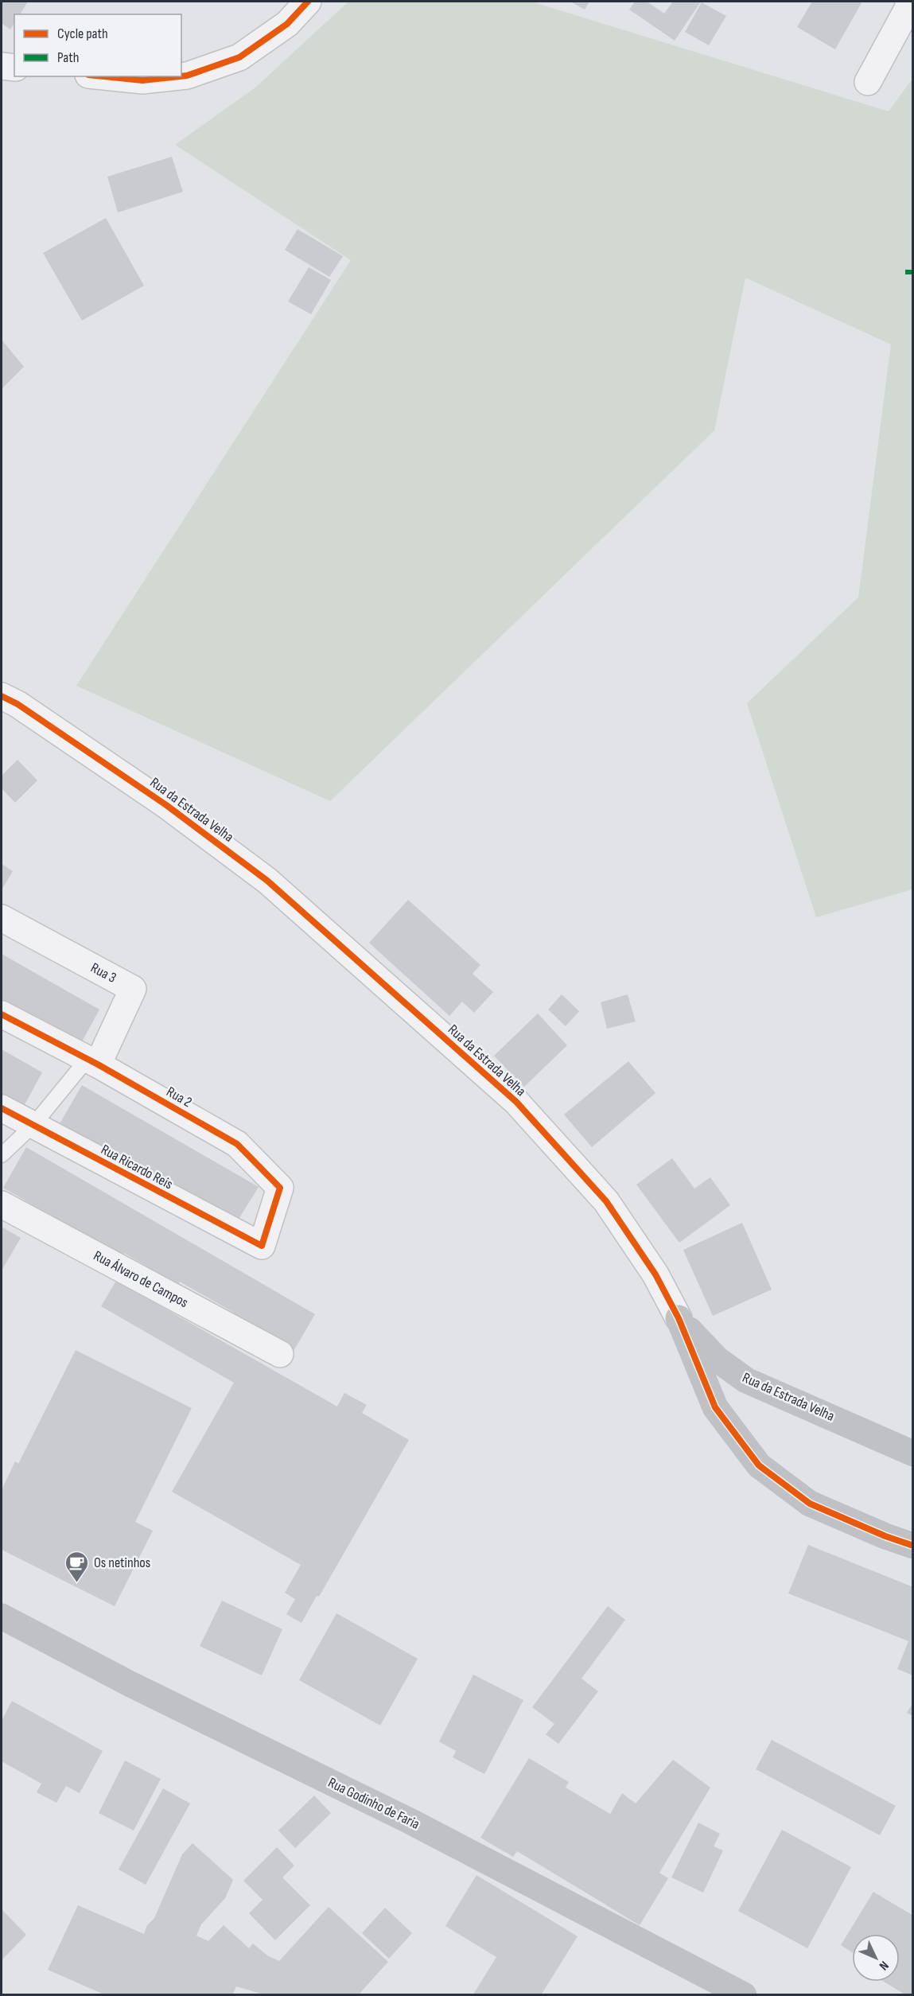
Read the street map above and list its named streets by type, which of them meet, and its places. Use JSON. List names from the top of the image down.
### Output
{
  "streets": {
    "main road": ["Rua da Estrada Velha", "Rua Godinho de Faria"],
    "street": [
      "Rua 3",
      "Rua 2",
      "Rua Ricardo Reis",
      "Rua Álvaro de Campos"
    ]
  },
  "crossings": [
    ["Rua 3", "Rua 2"],
    ["Rua 2", "Rua Ricardo Reis"]
  ],
  "places": {
    "cafe": ["Os netinhos"]
  },
  "legend": ["Cycle path", "Path"],
  "north": "bottom right"
}
